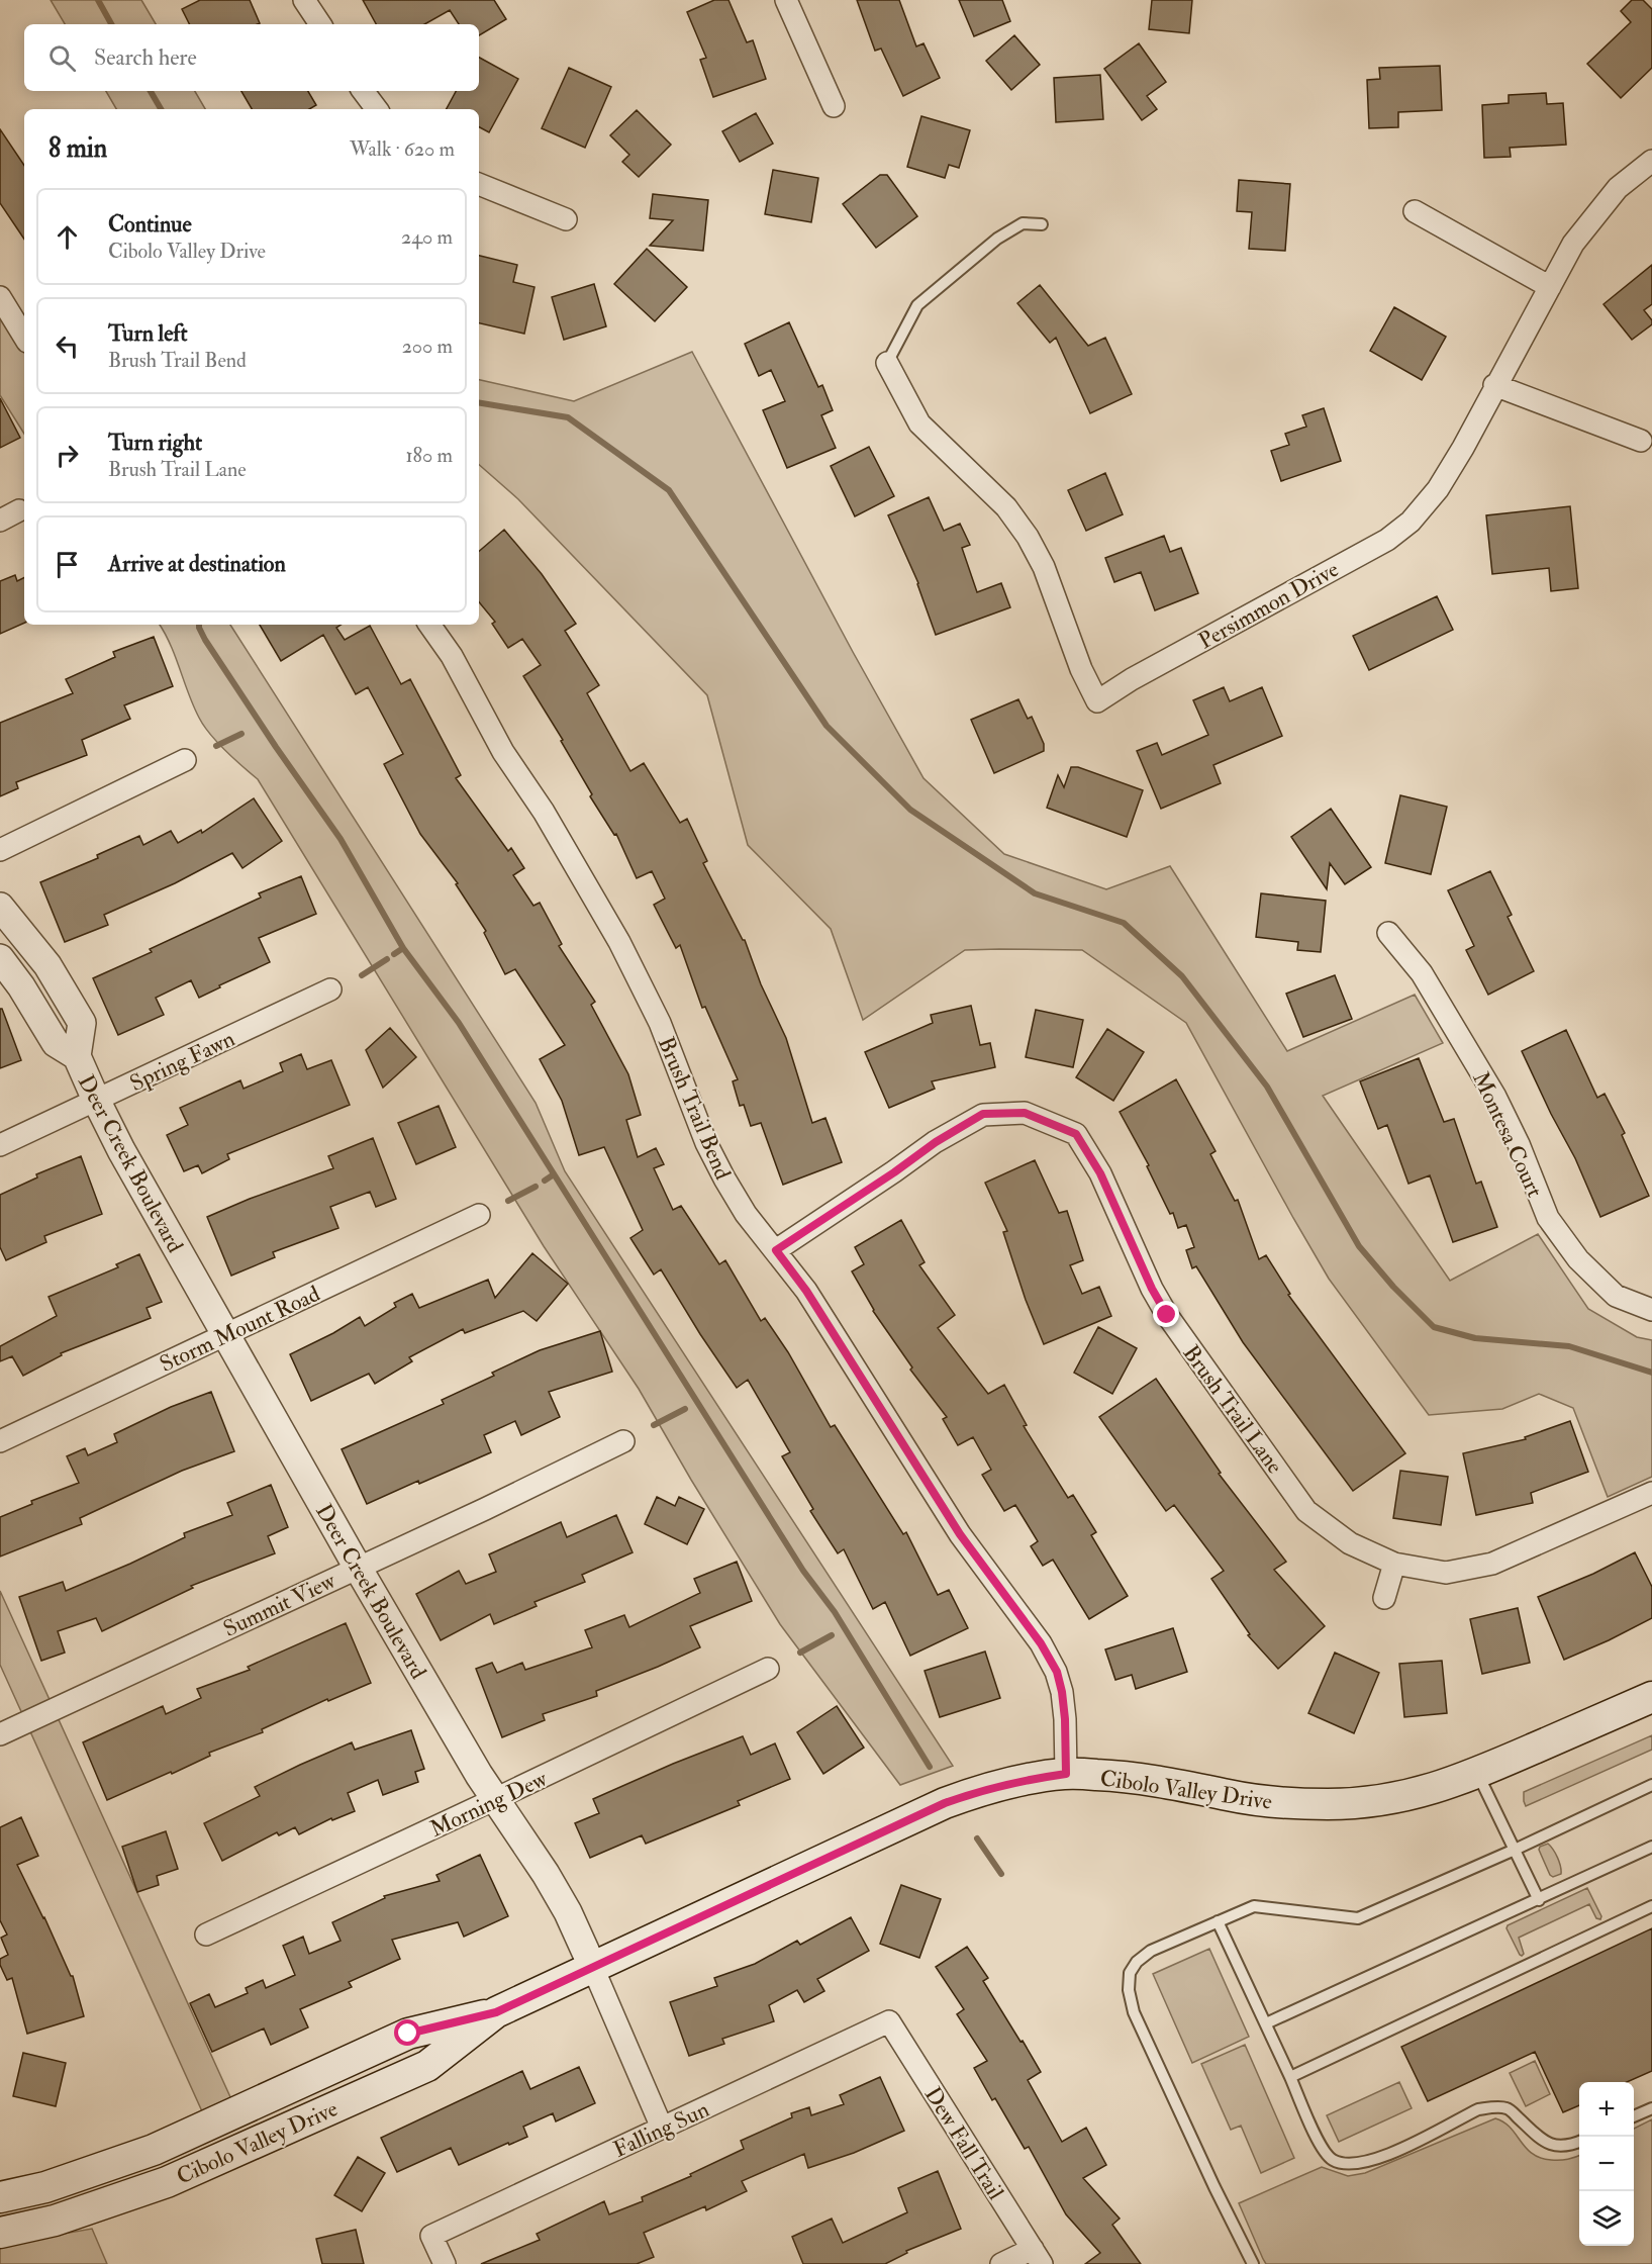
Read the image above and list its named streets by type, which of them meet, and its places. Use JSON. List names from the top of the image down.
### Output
{
  "streets": {
    "main road": ["Cibolo Valley Drive"],
    "street": [
      "Persimmon Drive",
      "Spring Fawn",
      "Brush Trail Bend",
      "Montesa Court",
      "Deer Creek Boulevard",
      "Storm Mount Road",
      "Brush Trail Lane",
      "Summit View",
      "Morning Dew",
      "Falling Sun",
      "Dew Fall Trail"
    ]
  },
  "crossings": [
    ["Spring Fawn", "Deer Creek Boulevard"],
    ["Brush Trail Bend", "Brush Trail Lane"],
    ["Brush Trail Bend", "Cibolo Valley Drive"],
    ["Deer Creek Boulevard", "Storm Mount Road"],
    ["Deer Creek Boulevard", "Summit View"],
    ["Deer Creek Boulevard", "Cibolo Valley Drive"],
    ["Deer Creek Boulevard", "Morning Dew"],
    ["Deer Creek Boulevard", "Falling Sun"],
    ["Falling Sun", "Dew Fall Trail"]
  ],
  "page": {
    "search": "Search here",
    "heading": ["8 min", "Walk · 620 m"],
    "list": [
      ["Continue", "Cibolo Valley Drive", "240 m"],
      ["Turn left", "Brush Trail Bend", "200 m"],
      ["Turn right", "Brush Trail Lane", "180 m"],
      "Arrive at destination"
    ],
    "map_buttons": ["+", "−"]
  }
}
